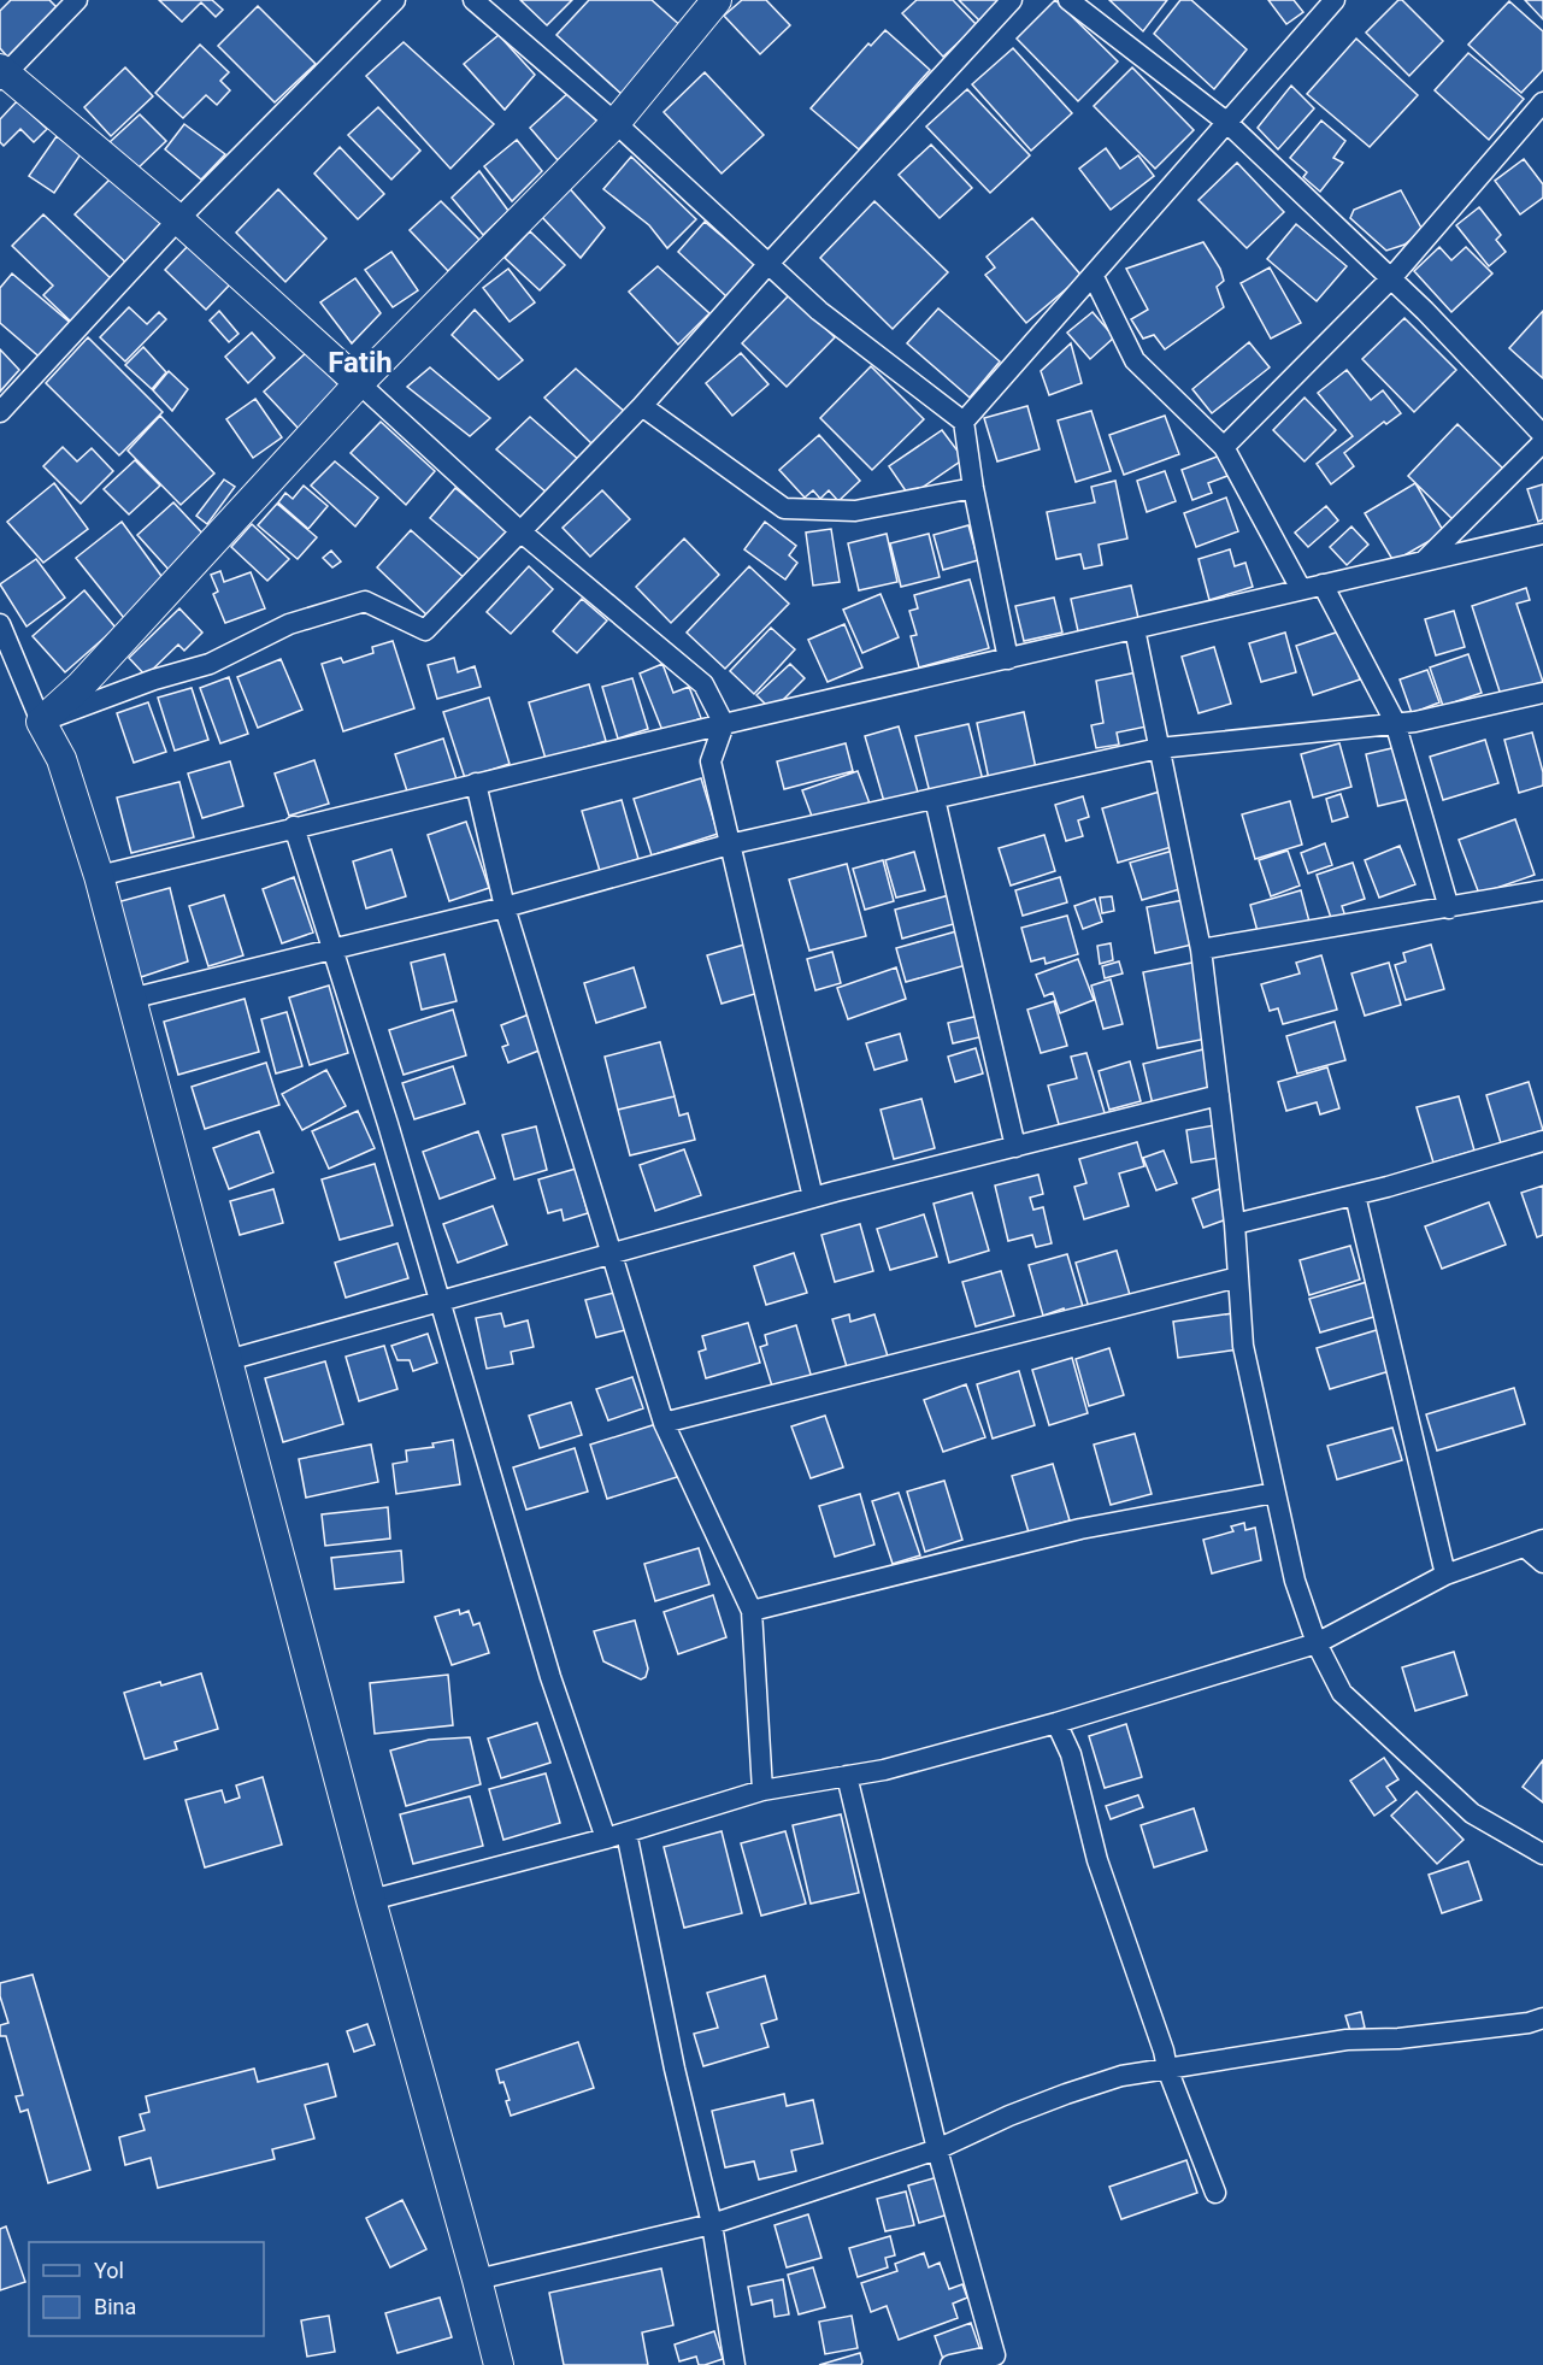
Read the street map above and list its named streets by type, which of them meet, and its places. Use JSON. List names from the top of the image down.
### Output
{
  "districts": ["Fatih"],
  "legend": ["Yol", "Bina"]
}
